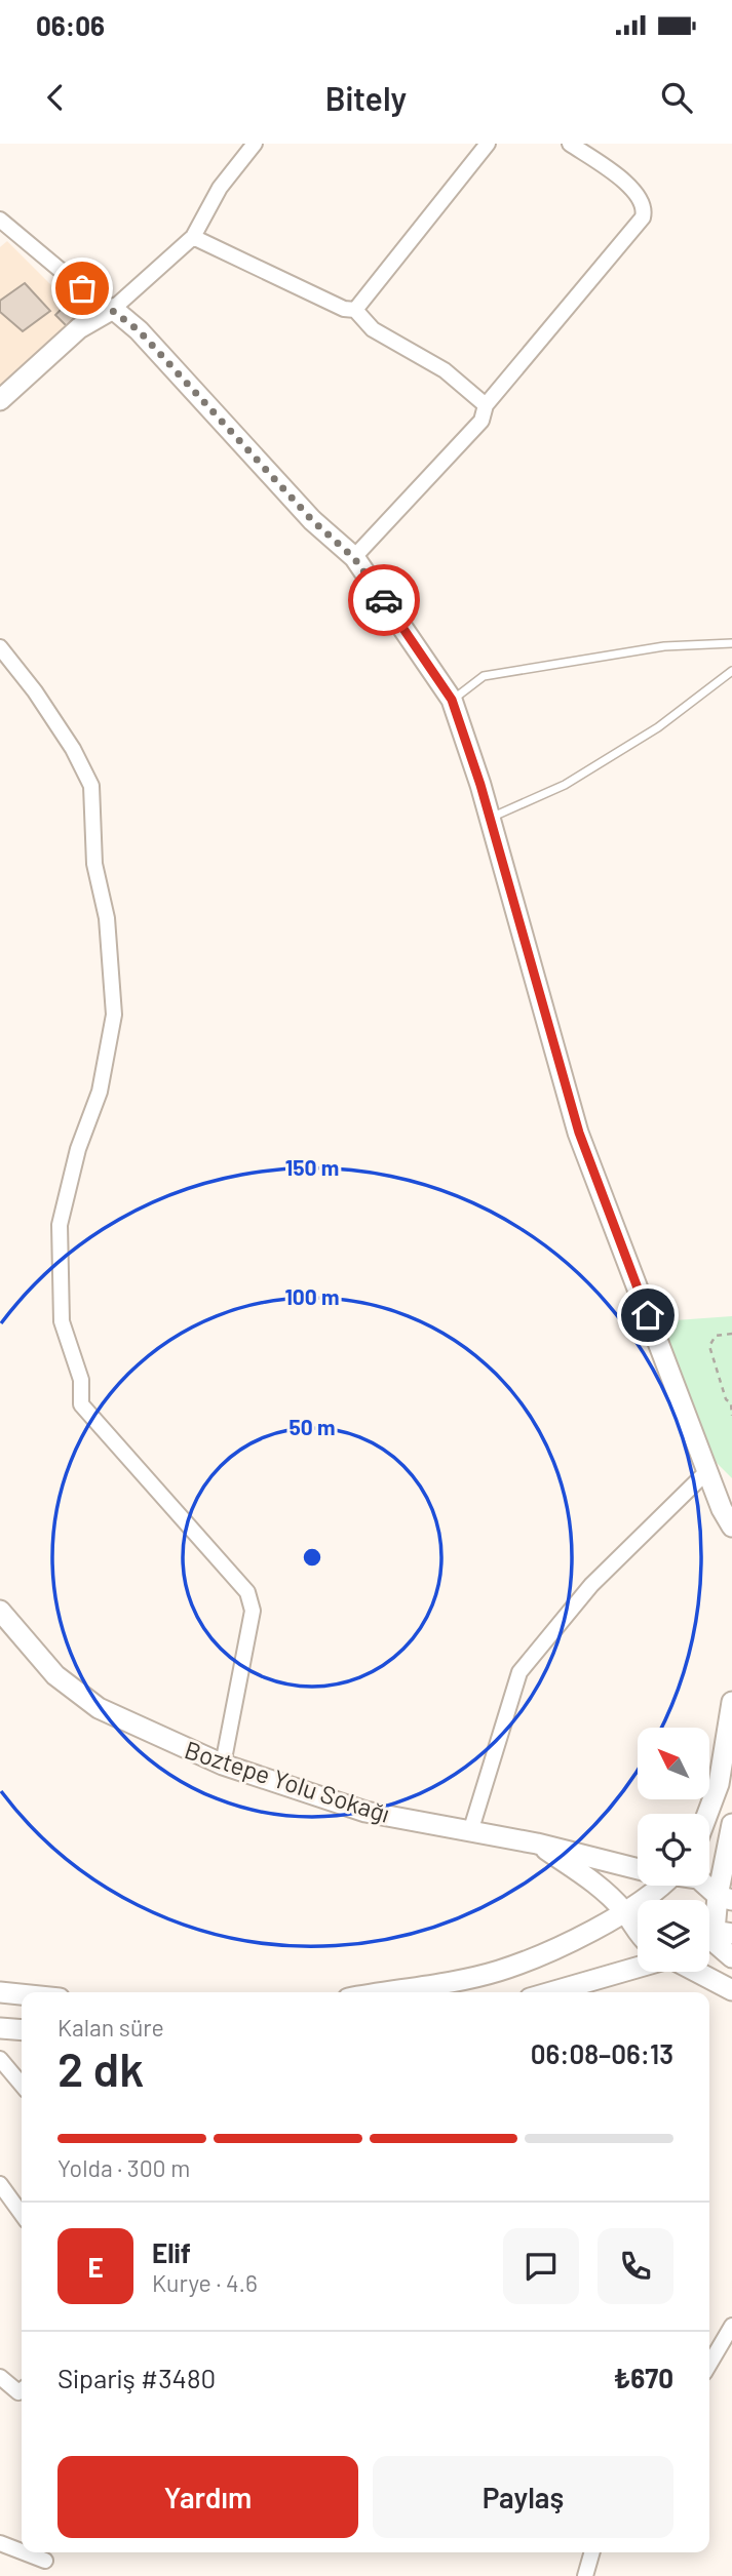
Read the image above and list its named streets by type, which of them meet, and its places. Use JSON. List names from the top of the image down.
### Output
{
  "streets": {
    "street": ["Boztepe Yolu Sokağı"]
  },
  "north": "top left",
  "page": {
    "status": "06:06",
    "header": "Bitely",
    "heading": ["2 dk", "Kalan süre", "06:08–06:13"],
    "panel": [
      "Elif",
      "Kurye · 4.6",
      "Sipariş #3480",
      "₺670"
    ],
    "bar": "Yolda · 300 m",
    "round": "E",
    "buttons": ["Yardım", "Paylaş"]
  },
  "rings": ["150 m", "100 m", "50 m"]
}
